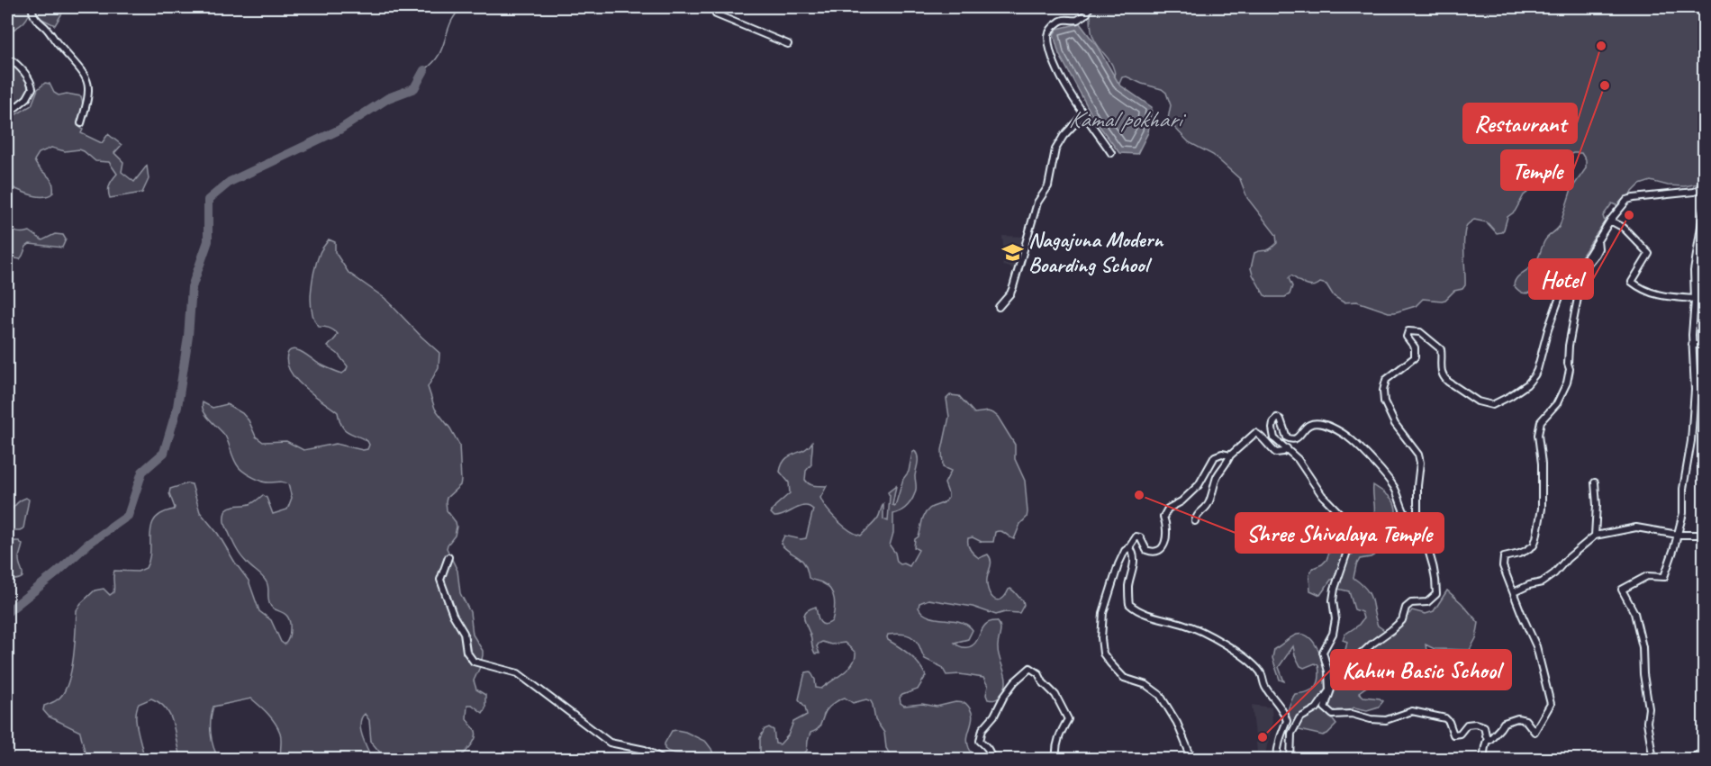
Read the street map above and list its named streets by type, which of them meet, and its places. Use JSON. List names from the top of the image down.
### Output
{
  "water": ["Kamal pokhari"],
  "places": {
    "other": [
      "Restaurant",
      "Temple",
      "Hotel",
      "Shree Shivalaya Temple",
      "Kahun Basic School"
    ],
    "school or university": ["Nagajuna Modern Boarding School"]
  }
}
